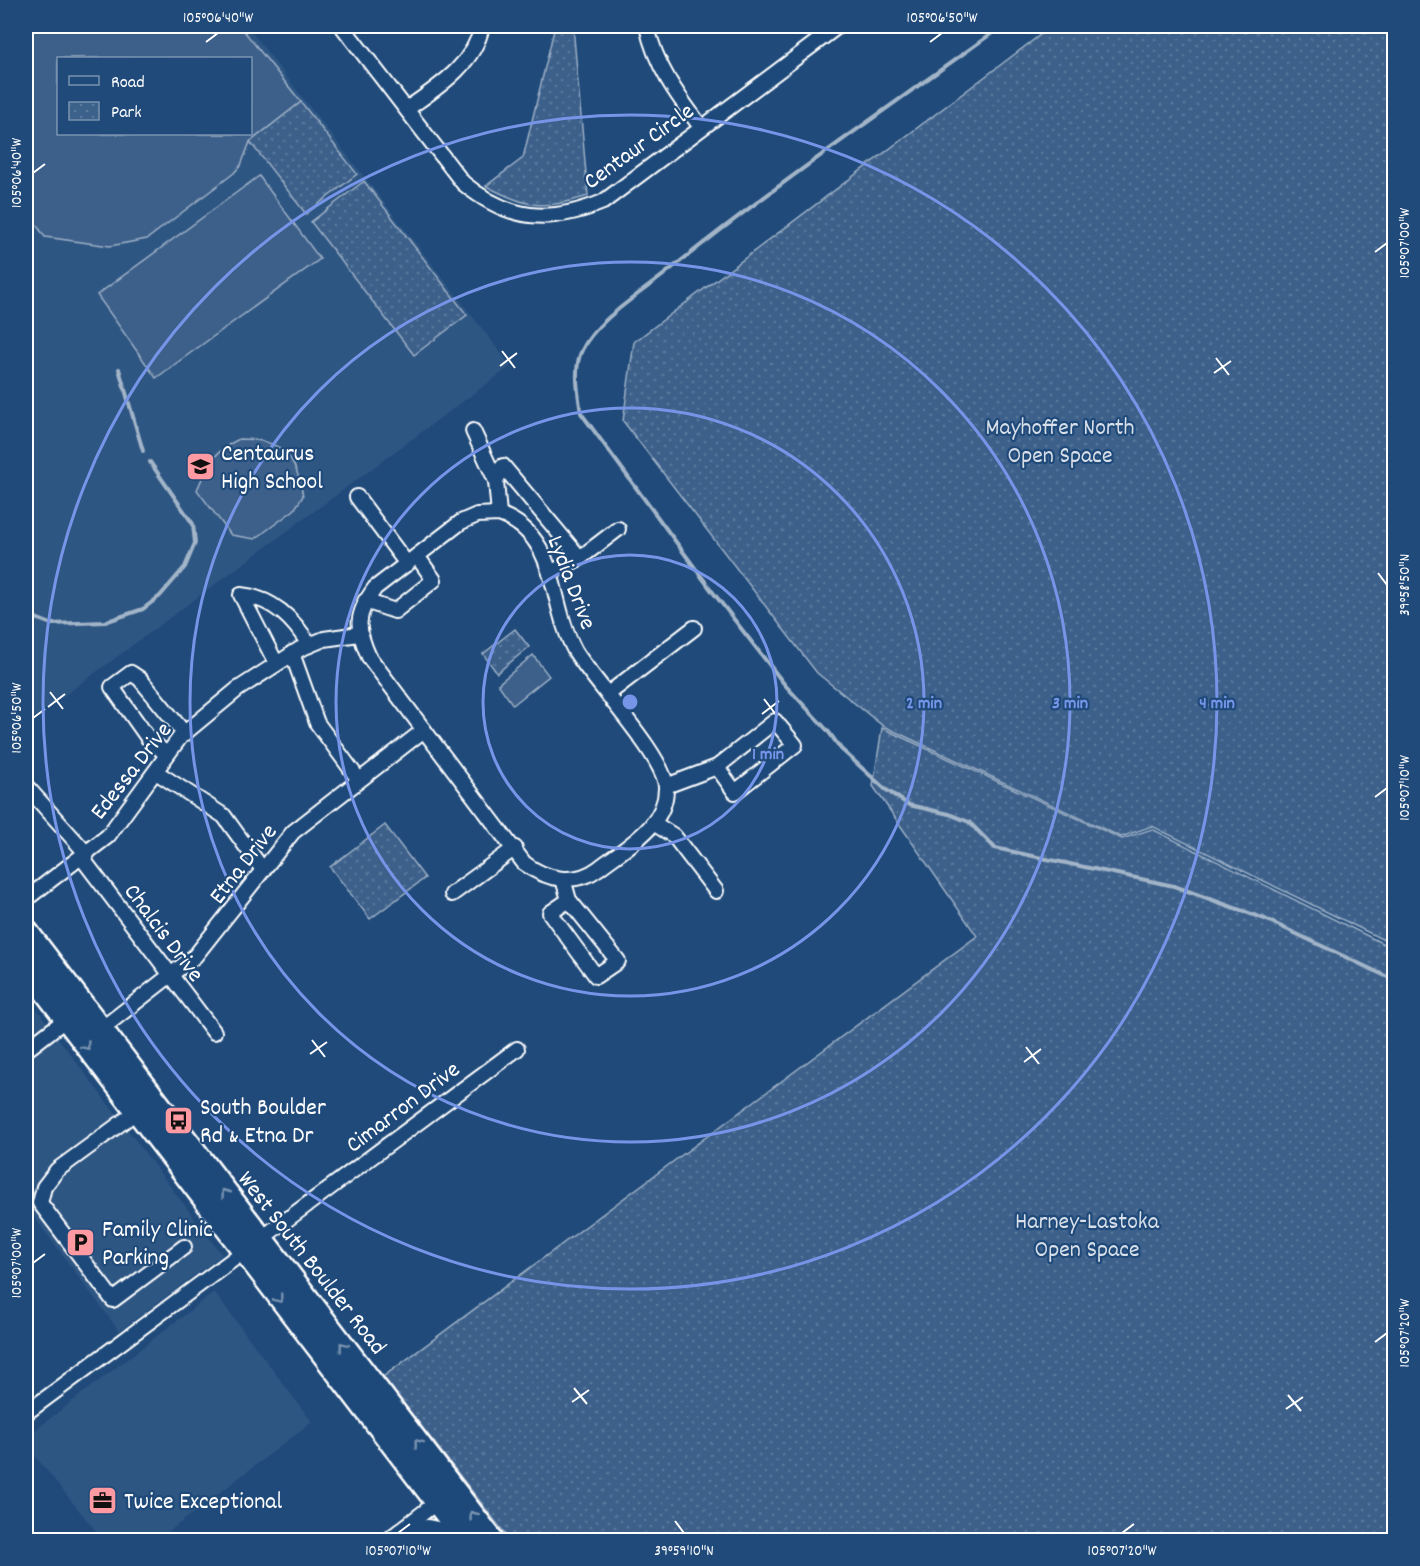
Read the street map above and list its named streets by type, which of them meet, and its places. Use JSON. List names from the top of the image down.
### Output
{
  "streets": {
    "main road": ["West South Boulder Road"],
    "street": [
      "Centaur Circle",
      "Lydia Drive",
      "Edessa Drive",
      "Etna Drive",
      "Chalcis Drive",
      "Cimarron Drive"
    ]
  },
  "crossings": [
    ["Edessa Drive", "Chalcis Drive"],
    ["Etna Drive", "Chalcis Drive"],
    ["Etna Drive", "West South Boulder Road"],
    ["Cimarron Drive", "West South Boulder Road"]
  ],
  "parks": ["Mayhoffer North Open Space", "Harney-Lastoka Open Space"],
  "places": {
    "school or university": ["Centaurus High School"],
    "bus stop": ["South Boulder Rd & Etna Dr"],
    "parking": ["Family Clinic Parking"],
    "office": ["Twice Exceptional"]
  },
  "legend": ["Road", "Park"],
  "coordinates": [
    "105°06'40\"W",
    "105°06'50\"W",
    "105°07'00\"W",
    "39°58'50\"N",
    "105°07'10\"W",
    "105°07'20\"W",
    "39°59'10\"N"
  ],
  "rings": [
    "2 min",
    "3 min",
    "4 min",
    "1 min"
  ]
}
